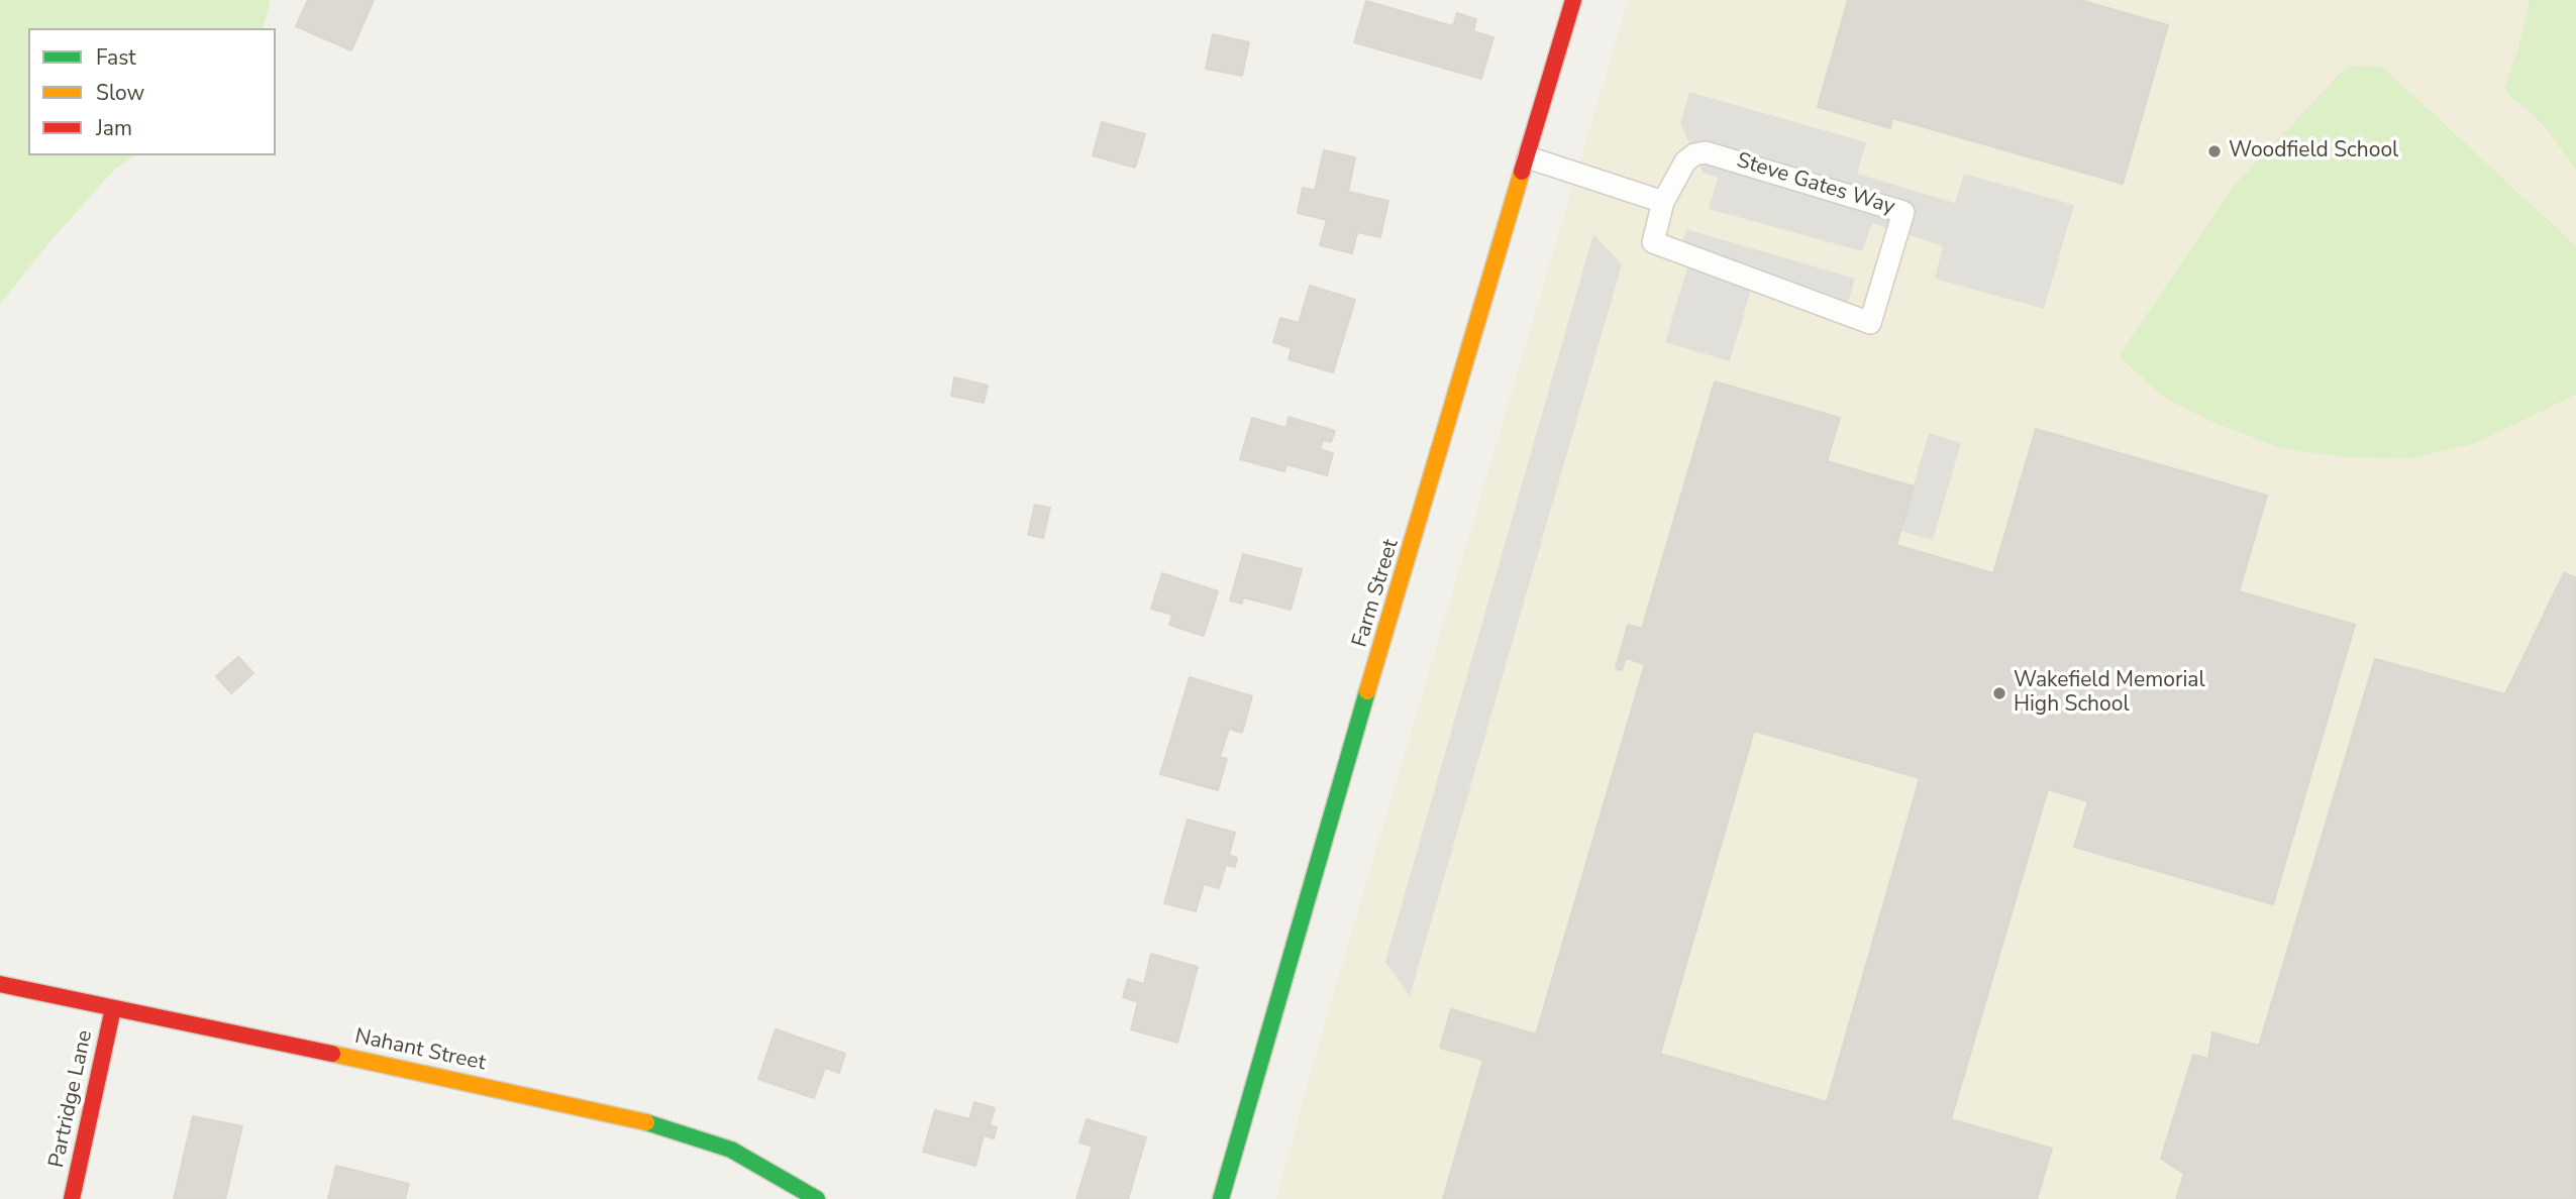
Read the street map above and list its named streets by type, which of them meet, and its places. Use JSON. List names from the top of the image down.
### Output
{
  "streets": {
    "main road": ["Farm Street", "Nahant Street", "Partridge Lane"],
    "lane": ["Steve Gates Way"]
  },
  "crossings": [
    ["Nahant Street", "Partridge Lane"]
  ],
  "places": ["Woodfield School", "Wakefield Memorial High School"],
  "legend": ["Fast", "Slow", "Jam"]
}
